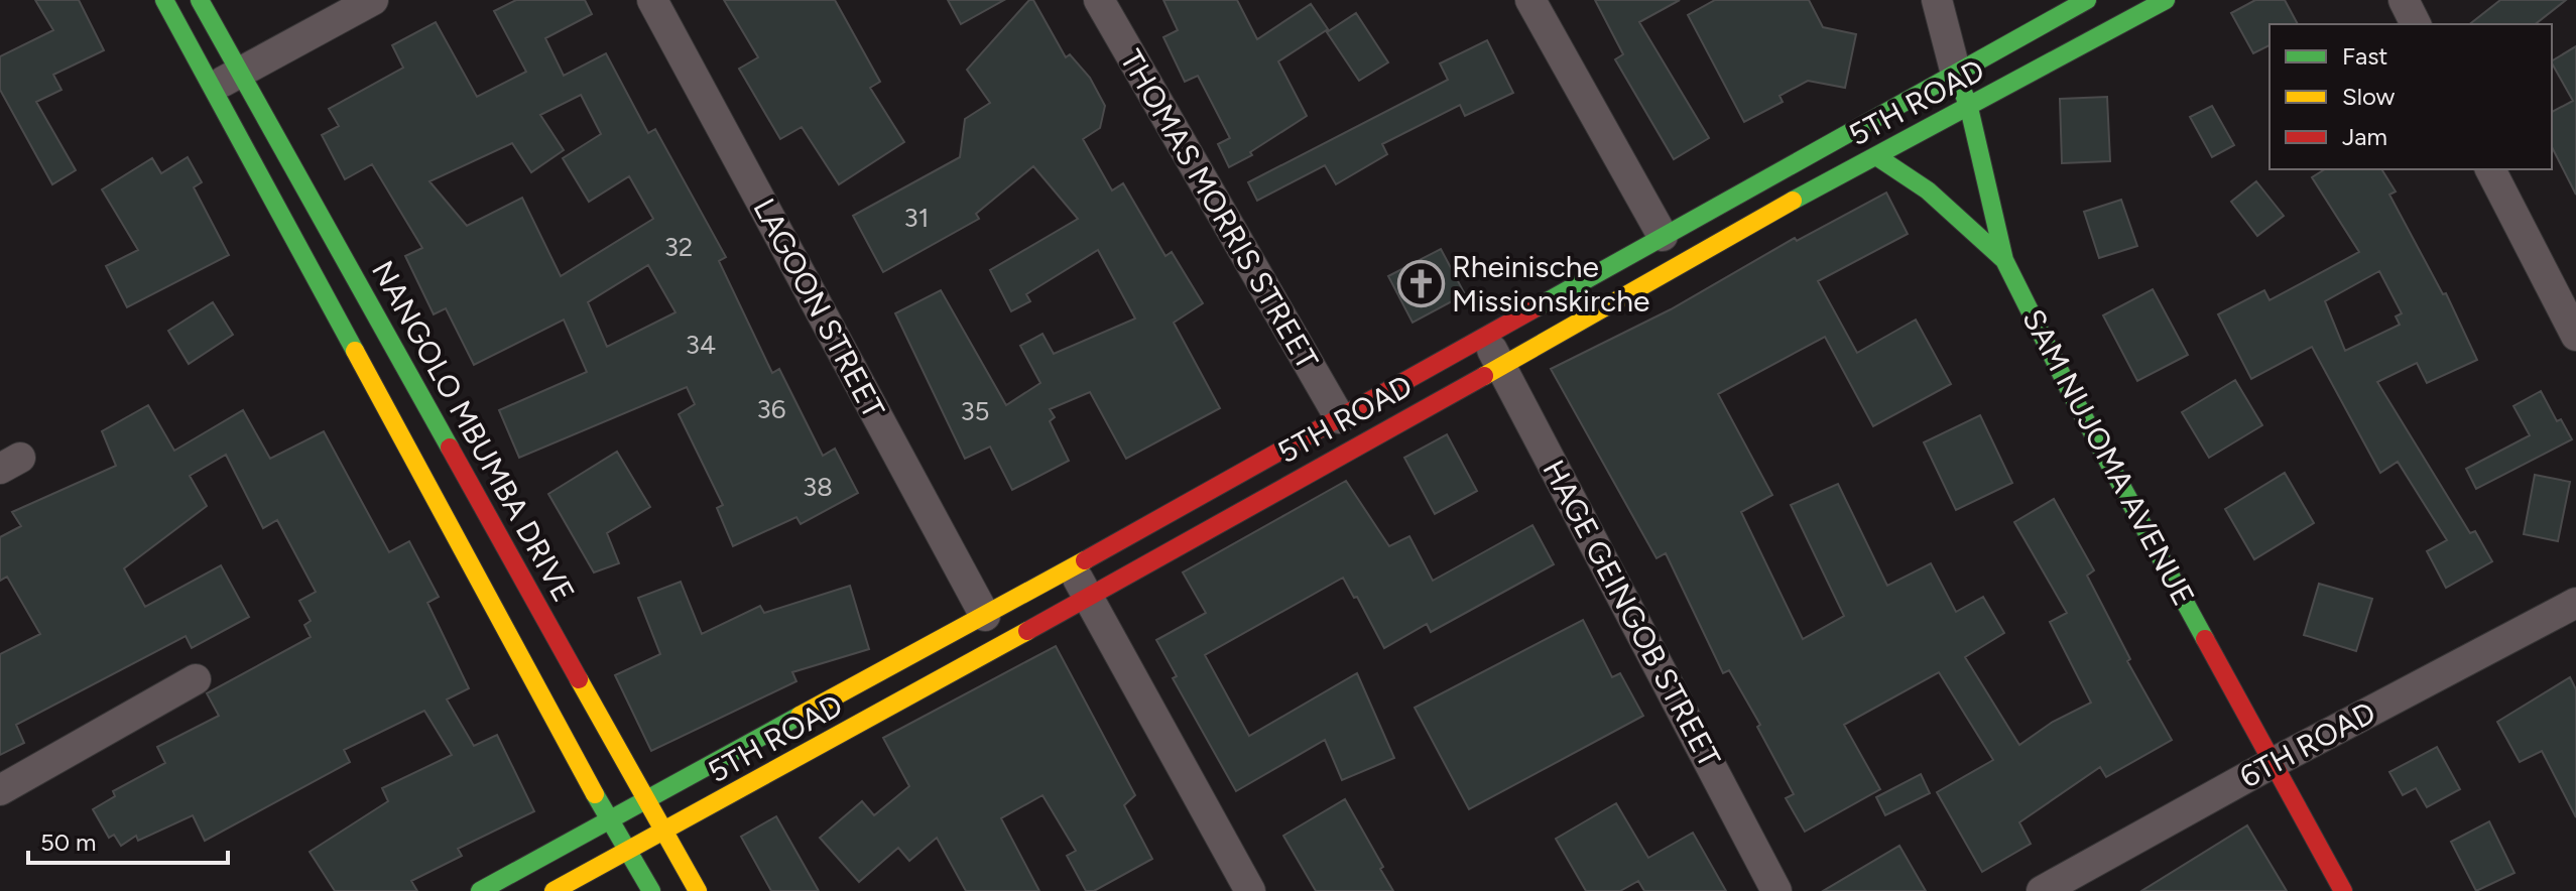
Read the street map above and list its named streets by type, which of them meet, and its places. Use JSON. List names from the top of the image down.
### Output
{
  "streets": {
    "main road": ["5TH ROAD", "NANGOLO MBUMBA DRIVE", "SAM NUJOMA AVENUE"],
    "street": [
      "THOMAS MORRIS STREET",
      "LAGOON STREET",
      "HAGE GEINGOB STREET",
      "6TH ROAD"
    ]
  },
  "crossings": [
    ["5TH ROAD", "THOMAS MORRIS STREET"],
    ["5TH ROAD", "LAGOON STREET"],
    ["5TH ROAD", "NANGOLO MBUMBA DRIVE"],
    ["5TH ROAD", "SAM NUJOMA AVENUE"],
    ["5TH ROAD", "HAGE GEINGOB STREET"],
    ["SAM NUJOMA AVENUE", "6TH ROAD"]
  ],
  "places": {
    "church": ["Rheinische Missionskirche"]
  },
  "house_numbers": [
    "31",
    "32",
    "34",
    "36",
    "35",
    "38"
  ],
  "legend": ["Fast", "Slow", "Jam"],
  "scale_bar": "50 m"
}
